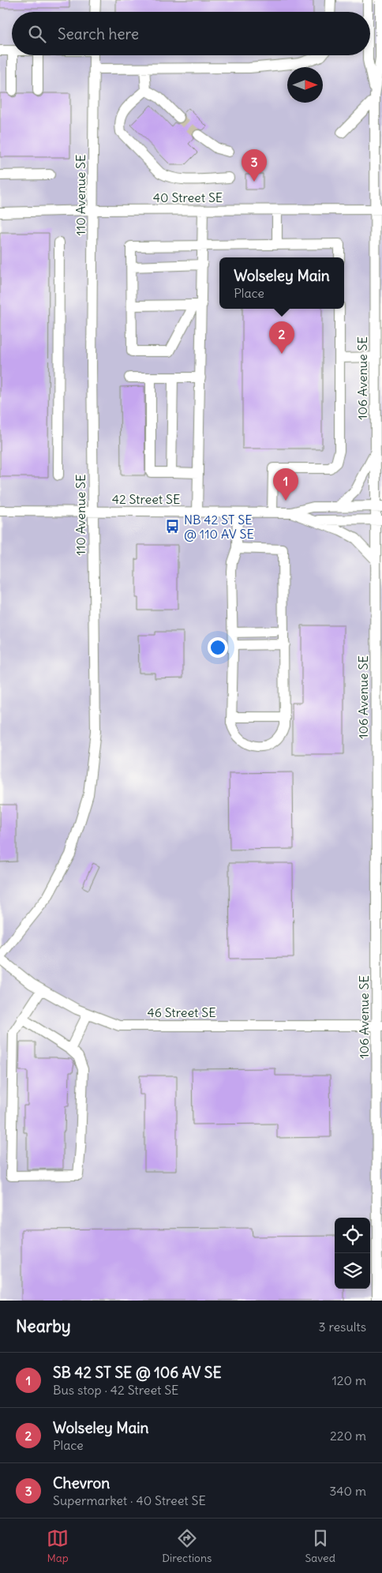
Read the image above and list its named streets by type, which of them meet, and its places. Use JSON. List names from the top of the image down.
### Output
{
  "streets": {
    "street": [
      "110 Avenue SE",
      "40 Street SE",
      "106 Avenue SE",
      "42 Street SE",
      "46 Street SE"
    ]
  },
  "crossings": [
    ["110 Avenue SE", "40 Street SE"],
    ["110 Avenue SE", "42 Street SE"],
    ["110 Avenue SE", "46 Street SE"],
    ["40 Street SE", "106 Avenue SE"],
    ["106 Avenue SE", "42 Street SE"],
    ["106 Avenue SE", "46 Street SE"]
  ],
  "places": {
    "bus stop": ["NB 42 ST SE @ 110 AV SE"]
  },
  "north": "right",
  "page": {
    "search": "Search here",
    "pins": ["3", "2", "1"],
    "popup": ["Wolseley Main", "Place"],
    "heading": ["Nearby", "3 results"],
    "list": [
      {
        "mark": "1",
        "name": "SB 42 ST SE @ 106 AV SE",
        "note": "Bus stop · 42 Street SE",
        "value": "120 m"
      },
      {
        "mark": "2",
        "name": "Wolseley Main",
        "note": "Place",
        "value": "220 m"
      },
      {
        "mark": "3",
        "name": "Chevron",
        "note": "Supermarket · 40 Street SE",
        "value": "340 m"
      }
    ],
    "nav": ["Map", "Directions", "Saved"]
  }
}
